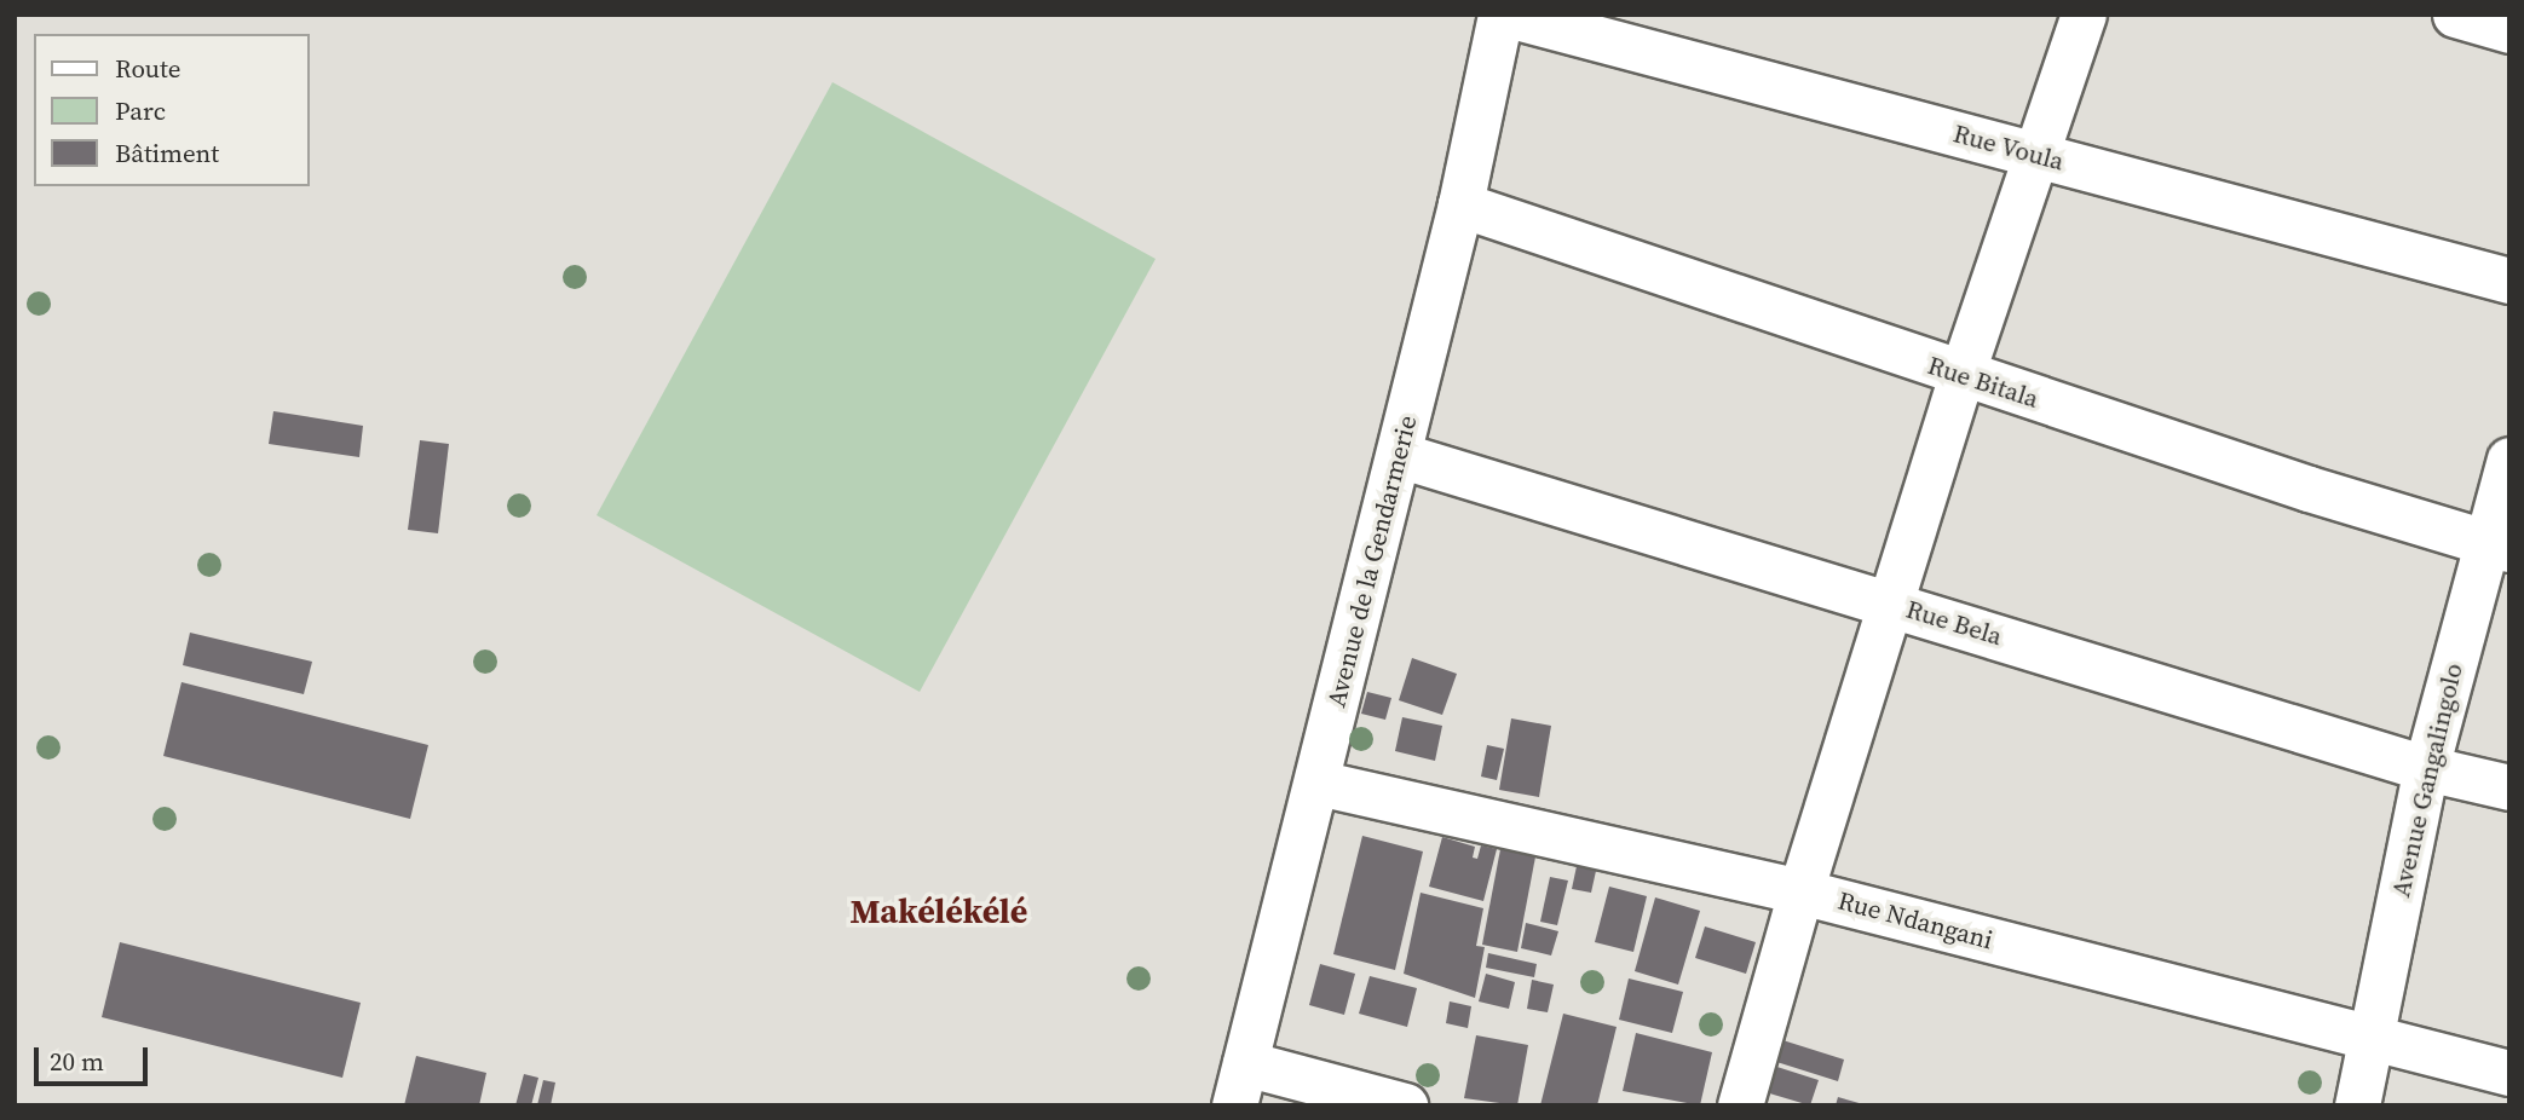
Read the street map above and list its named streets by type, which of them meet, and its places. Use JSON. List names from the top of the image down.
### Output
{
  "streets": {
    "street": [
      "Rue Voula",
      "Rue Bitala",
      "Avenue de la Gendarmerie",
      "Rue Bela",
      "Avenue Gangalingolo",
      "Rue Ndangani"
    ]
  },
  "crossings": [
    ["Rue Bitala", "Avenue de la Gendarmerie"],
    ["Rue Bitala", "Avenue Gangalingolo"],
    ["Avenue de la Gendarmerie", "Rue Bela"],
    ["Avenue de la Gendarmerie", "Rue Ndangani"],
    ["Rue Bela", "Avenue Gangalingolo"],
    ["Avenue Gangalingolo", "Rue Ndangani"]
  ],
  "districts": ["Makélékélé"],
  "legend": ["Route", "Parc", "Bâtiment"],
  "scale_bar": "20 m"
}
